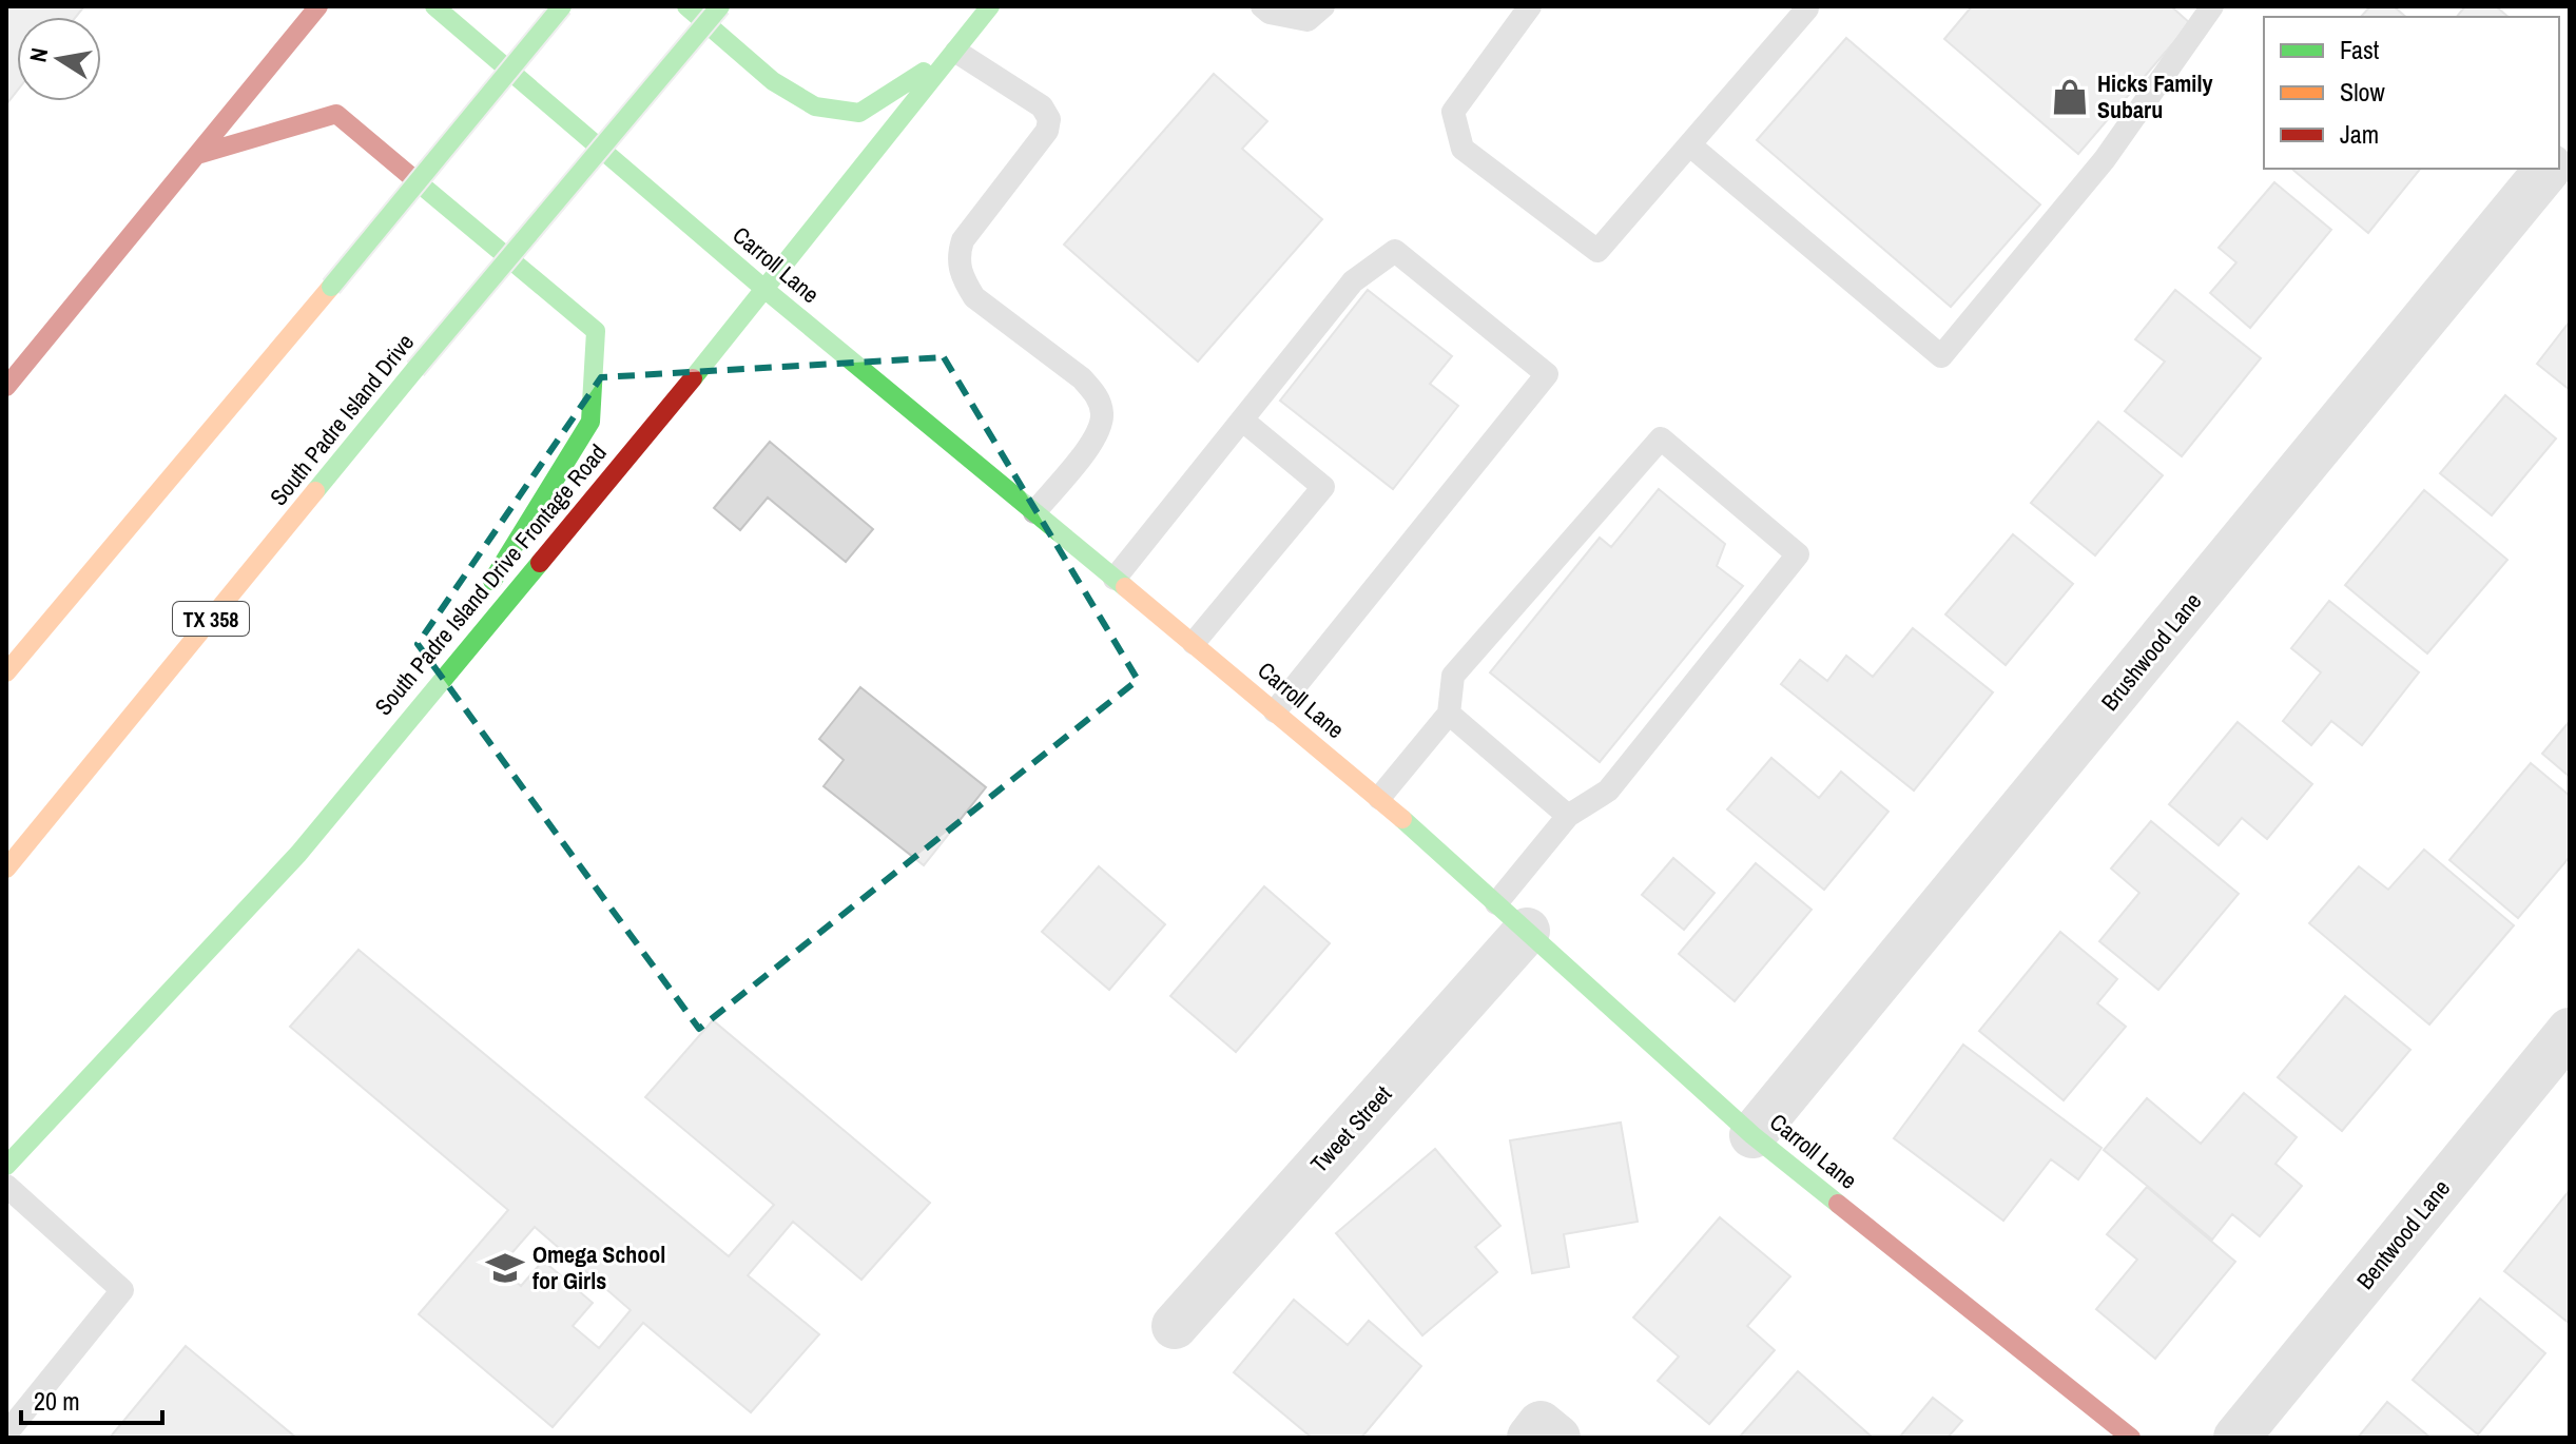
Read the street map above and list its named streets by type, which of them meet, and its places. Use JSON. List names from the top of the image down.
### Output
{
  "streets": {
    "main road": [
      "Carroll Lane",
      "South Padre Island Drive",
      "South Padre Island Drive Frontage Road",
      "TX 358"
    ],
    "street": ["Brushwood Lane", "Tweet Street", "Bentwood Lane"]
  },
  "crossings": [
    ["Carroll Lane", "South Padre Island Drive Frontage Road"],
    ["Carroll Lane", "Brushwood Lane"],
    ["Carroll Lane", "Tweet Street"]
  ],
  "places": {
    "shop": ["Hicks Family Subaru"],
    "school or university": ["Omega School for Girls"]
  },
  "legend": ["Fast", "Slow", "Jam"],
  "scale_bar": "20 m",
  "north": "left"
}
